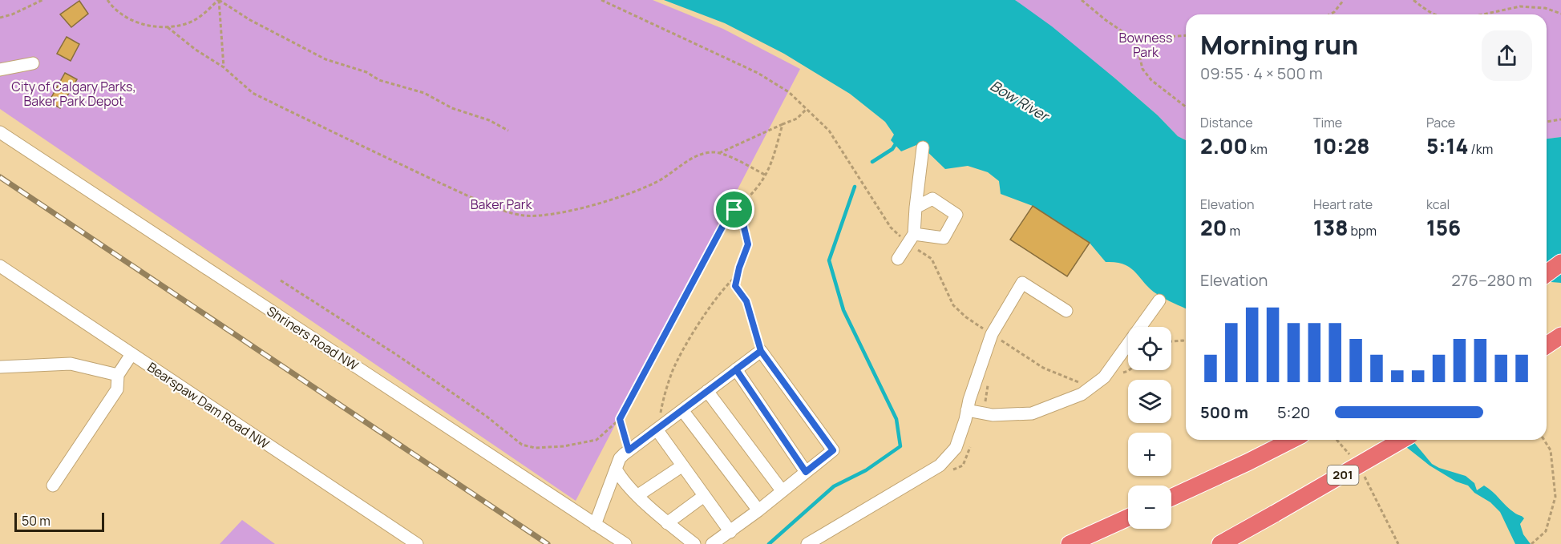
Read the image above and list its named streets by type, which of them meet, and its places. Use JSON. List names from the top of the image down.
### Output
{
  "streets": {
    "highway": ["201"],
    "street": ["Shriners Road NW", "Bearspaw Dam Road NW"]
  },
  "water": ["Bow River"],
  "parks": ["Bowness Park", "City of Calgary Parks, Baker Park Depot", "Baker Park"],
  "scale_bar": "50 m",
  "page": {
    "heading": ["Morning run", "09:55 · 4 × 500 m"],
    "stats": [
      ["Distance", "2.00 km"],
      ["Time", "10:28"],
      ["Pace", "5:14 /km"],
      ["Elevation", "20 m"],
      ["Heart rate", "138 bpm"],
      ["kcal", "156"]
    ],
    "chart": ["Elevation", "276–280 m"],
    "map_buttons": ["+", "−"],
    "list": [
      {
        "name": "500 m",
        "note": "5:20"
      }
    ],
    "scale": "50 m"
  }
}
